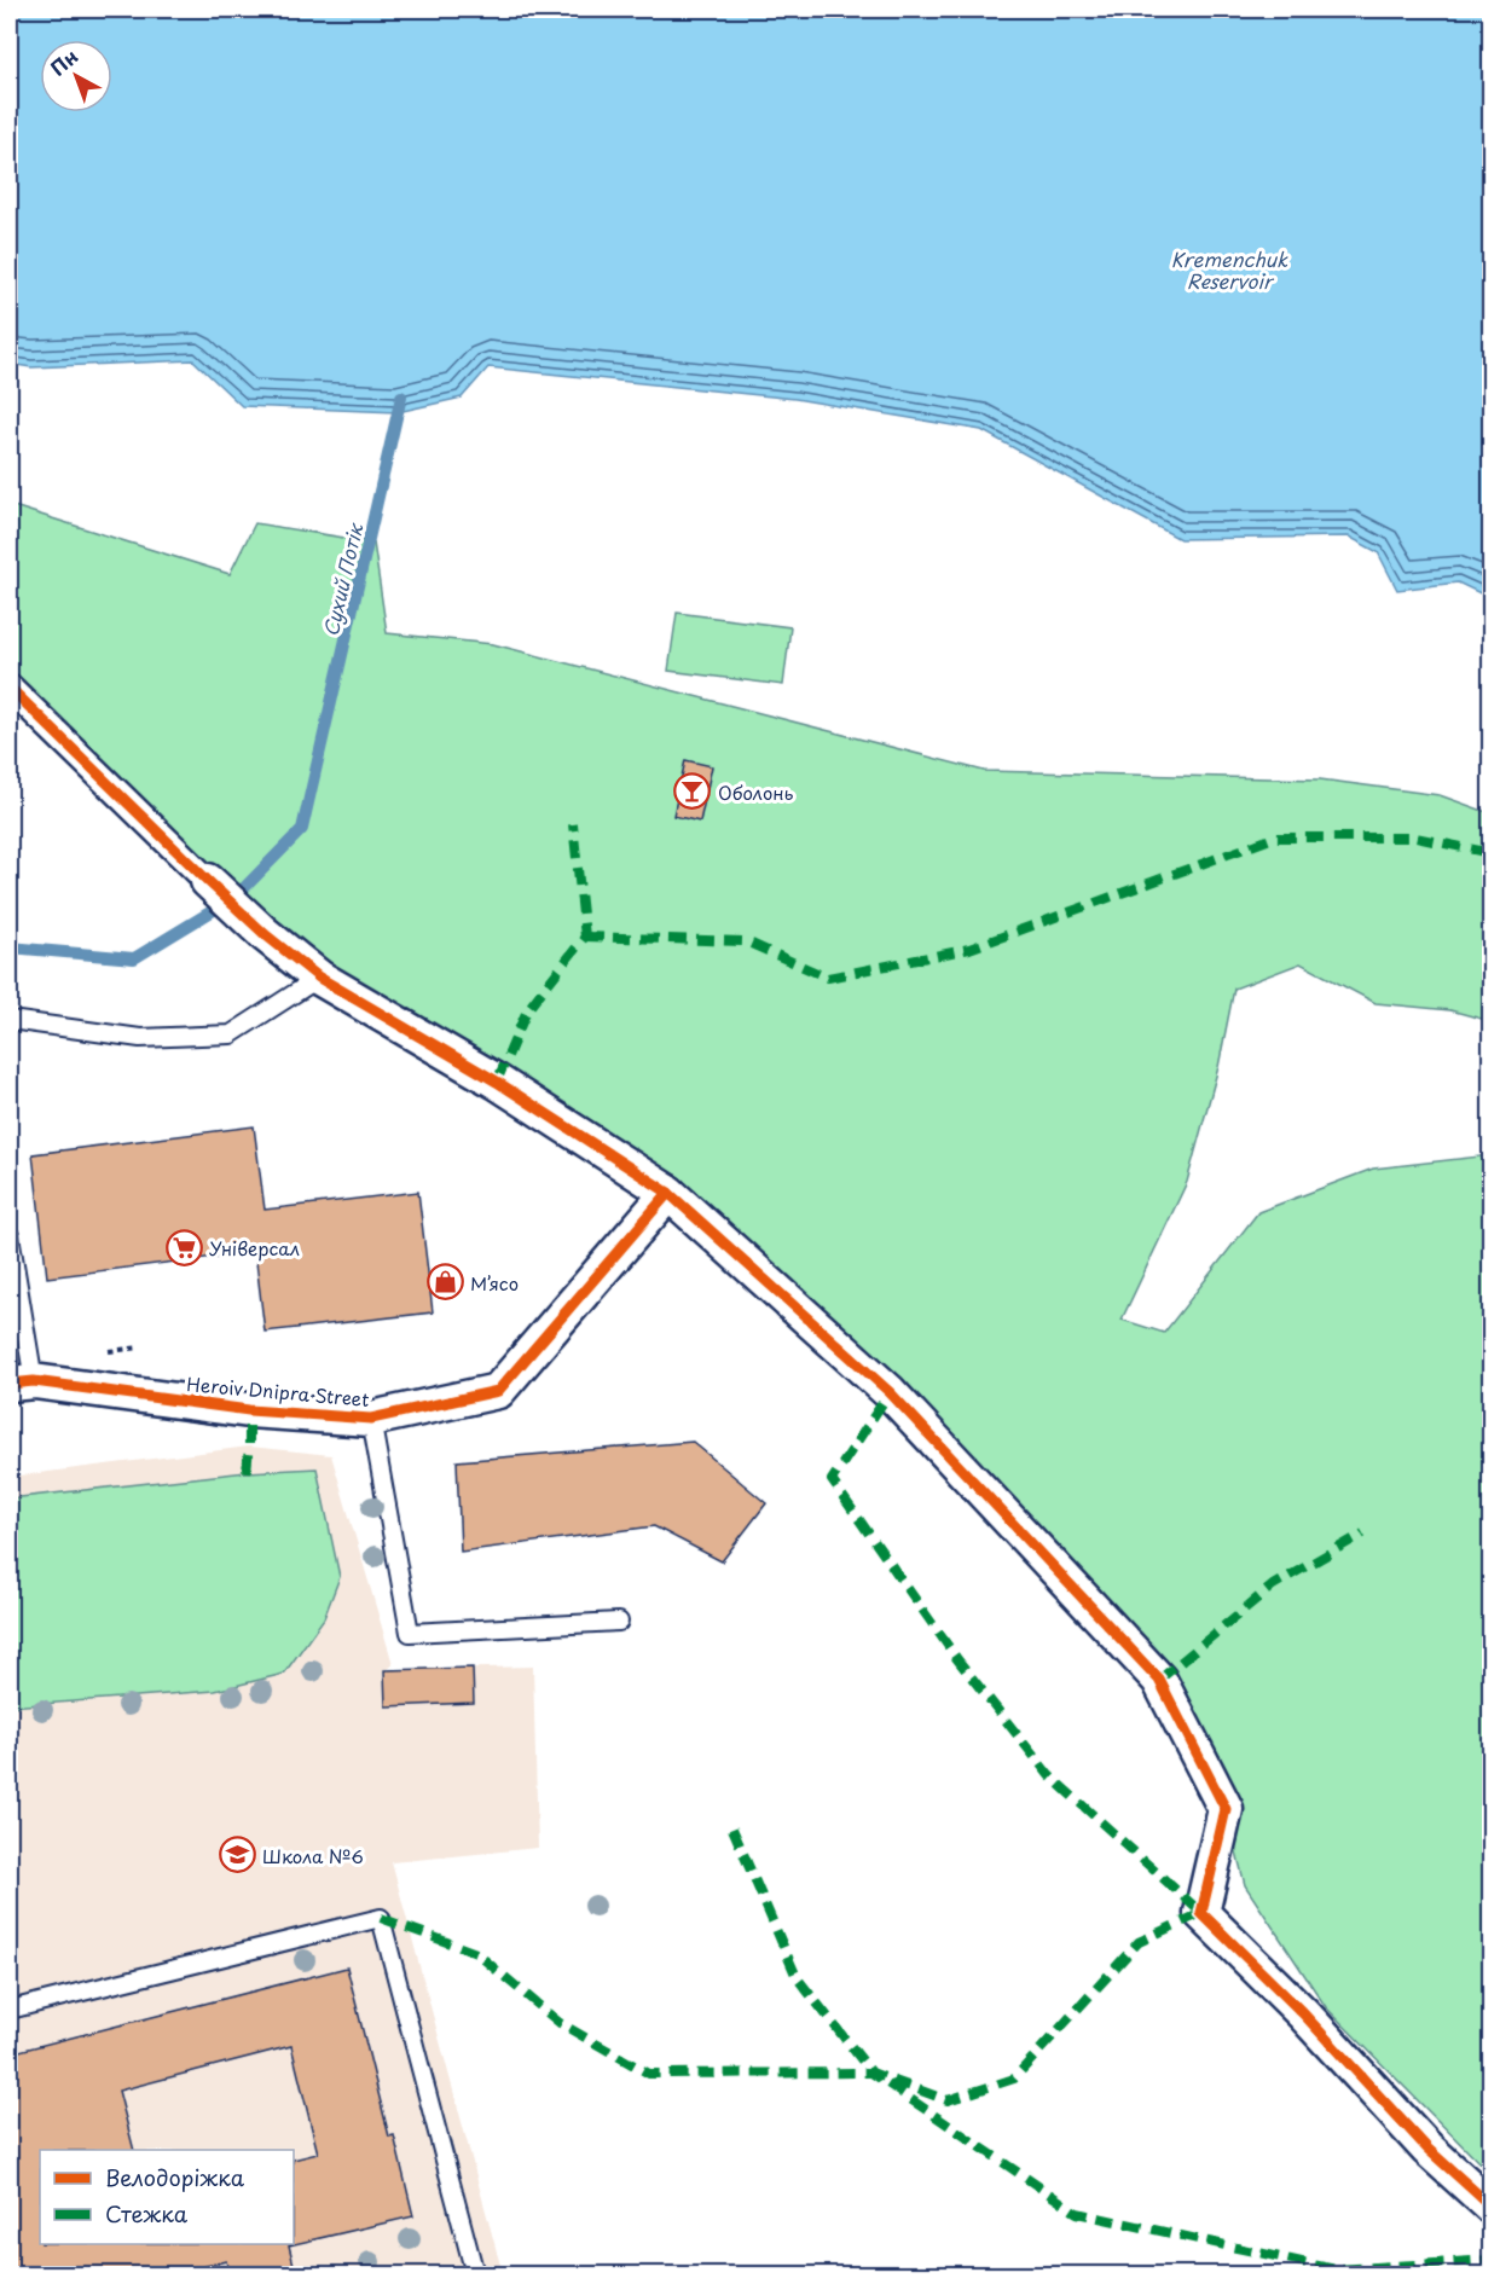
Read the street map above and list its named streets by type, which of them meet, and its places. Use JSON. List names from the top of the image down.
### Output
{
  "streets": {
    "street": ["Heroiv Dnipra Street"]
  },
  "water": ["Kremenchuk Reservoir", "Сухий Потік"],
  "places": {
    "bar": ["Оболонь"],
    "supermarket": ["Універсал"],
    "shop": ["М’ясо"],
    "school or university": ["Школа №6"]
  },
  "legend": ["Велодоріжка", "Стежка"],
  "north": "top left"
}
